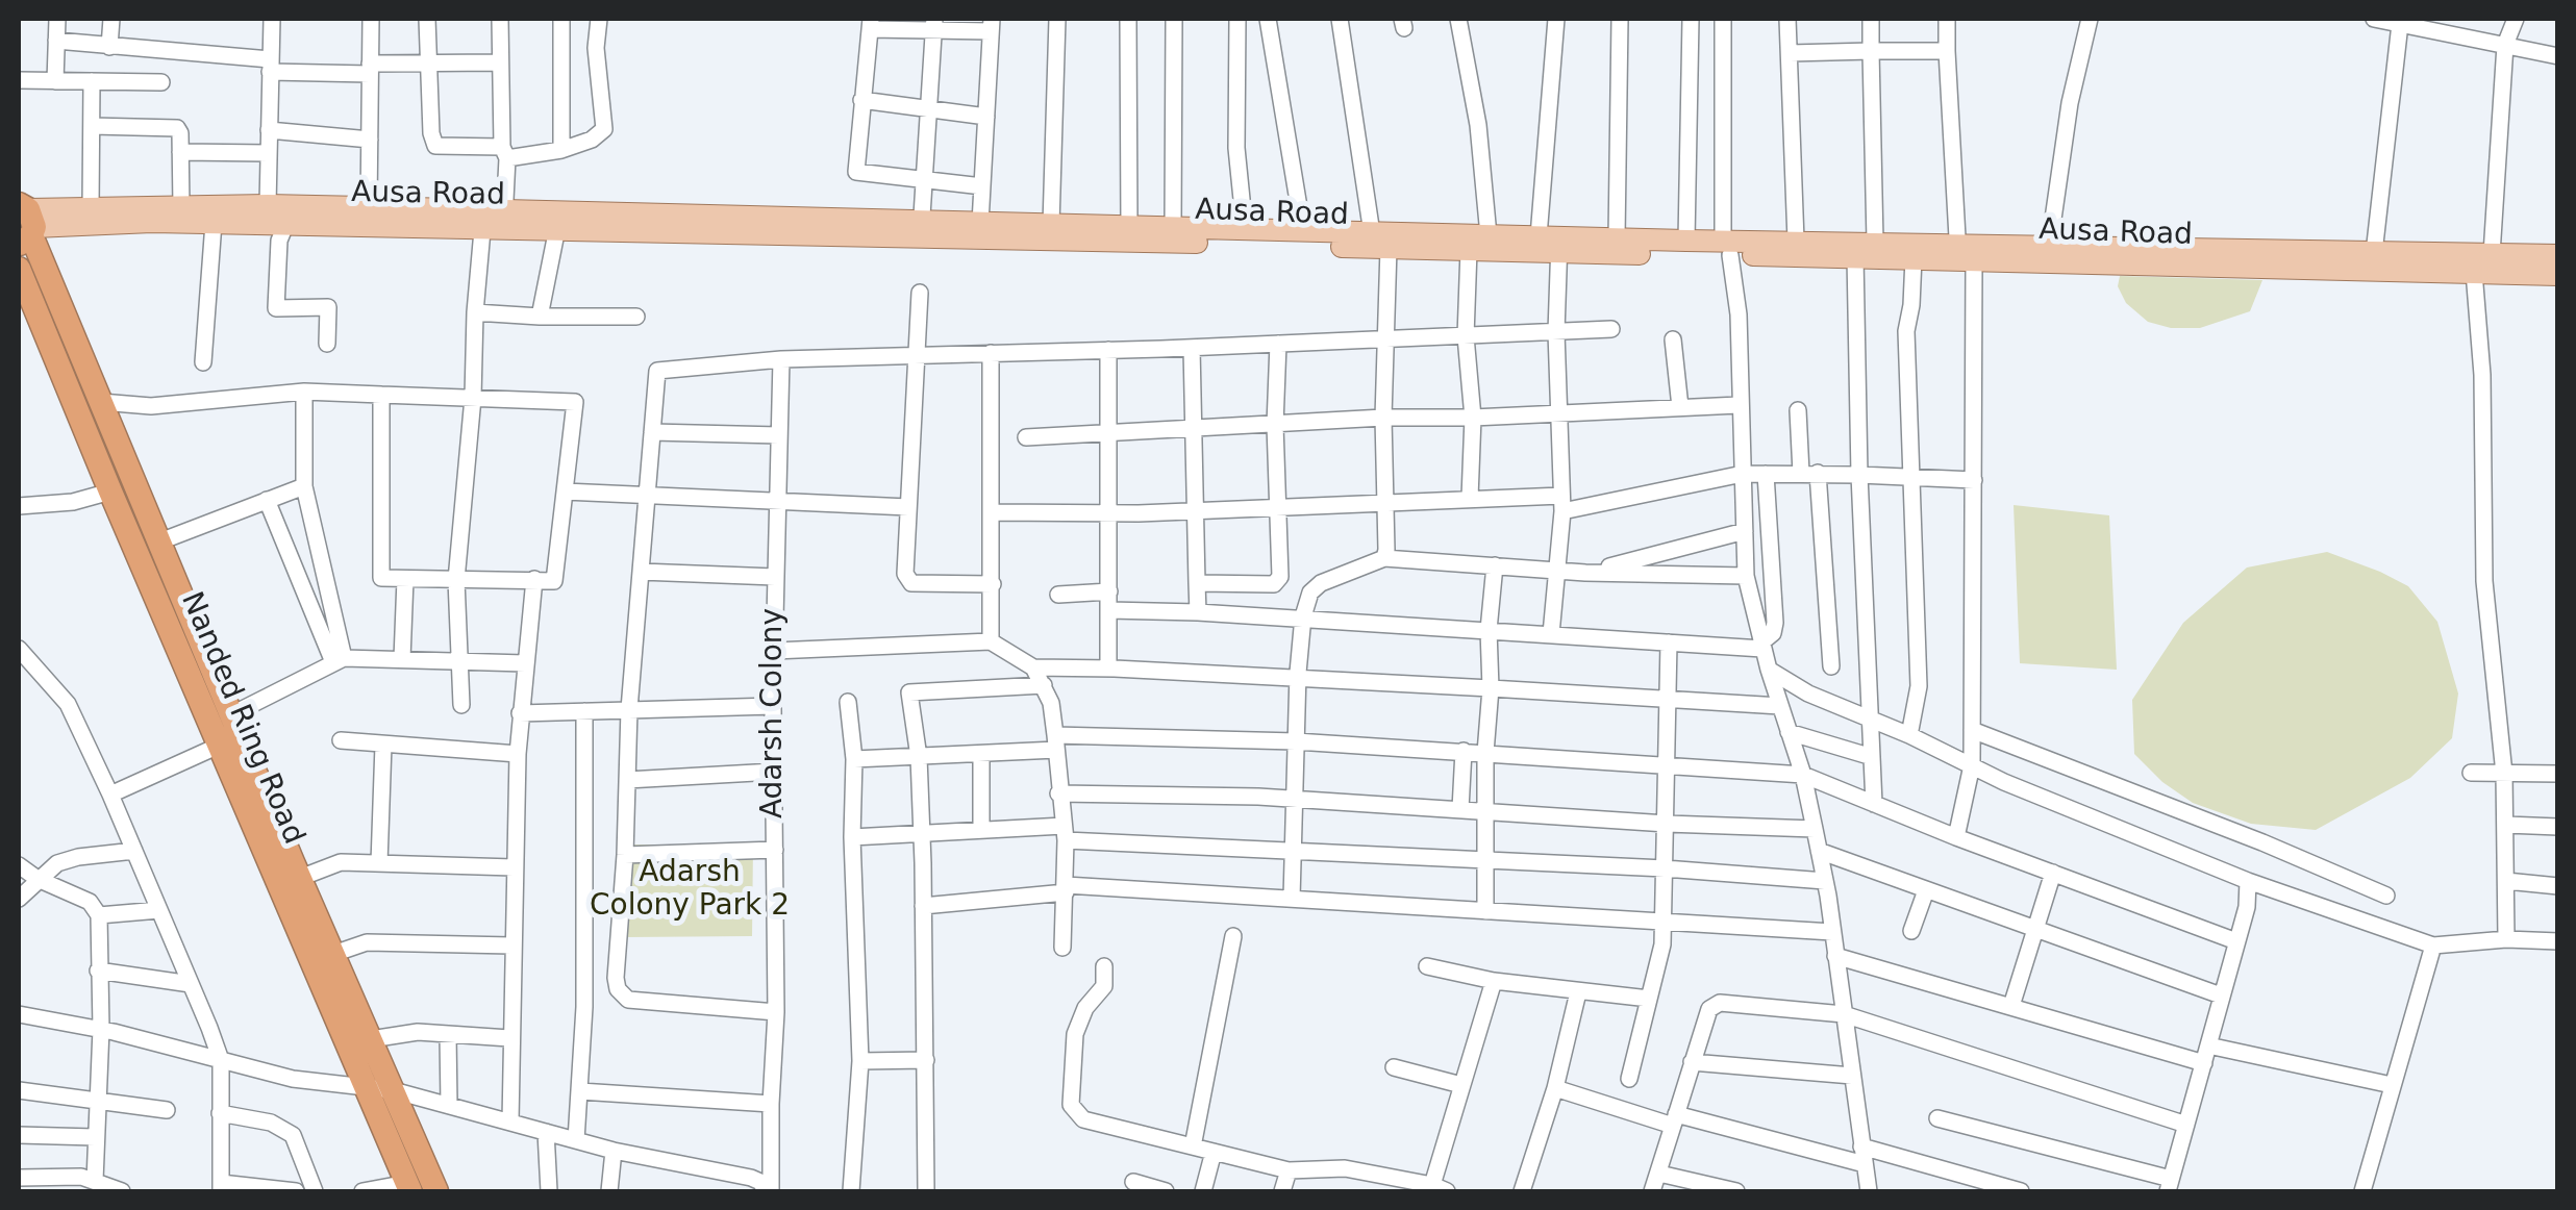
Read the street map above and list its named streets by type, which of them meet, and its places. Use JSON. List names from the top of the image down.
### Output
{
  "streets": {
    "highway": ["Nanded Ring Road"],
    "main road": ["Ausa Road"],
    "street": ["Adarsh Colony"]
  },
  "parks": ["Adarsh Colony Park 2"]
}
